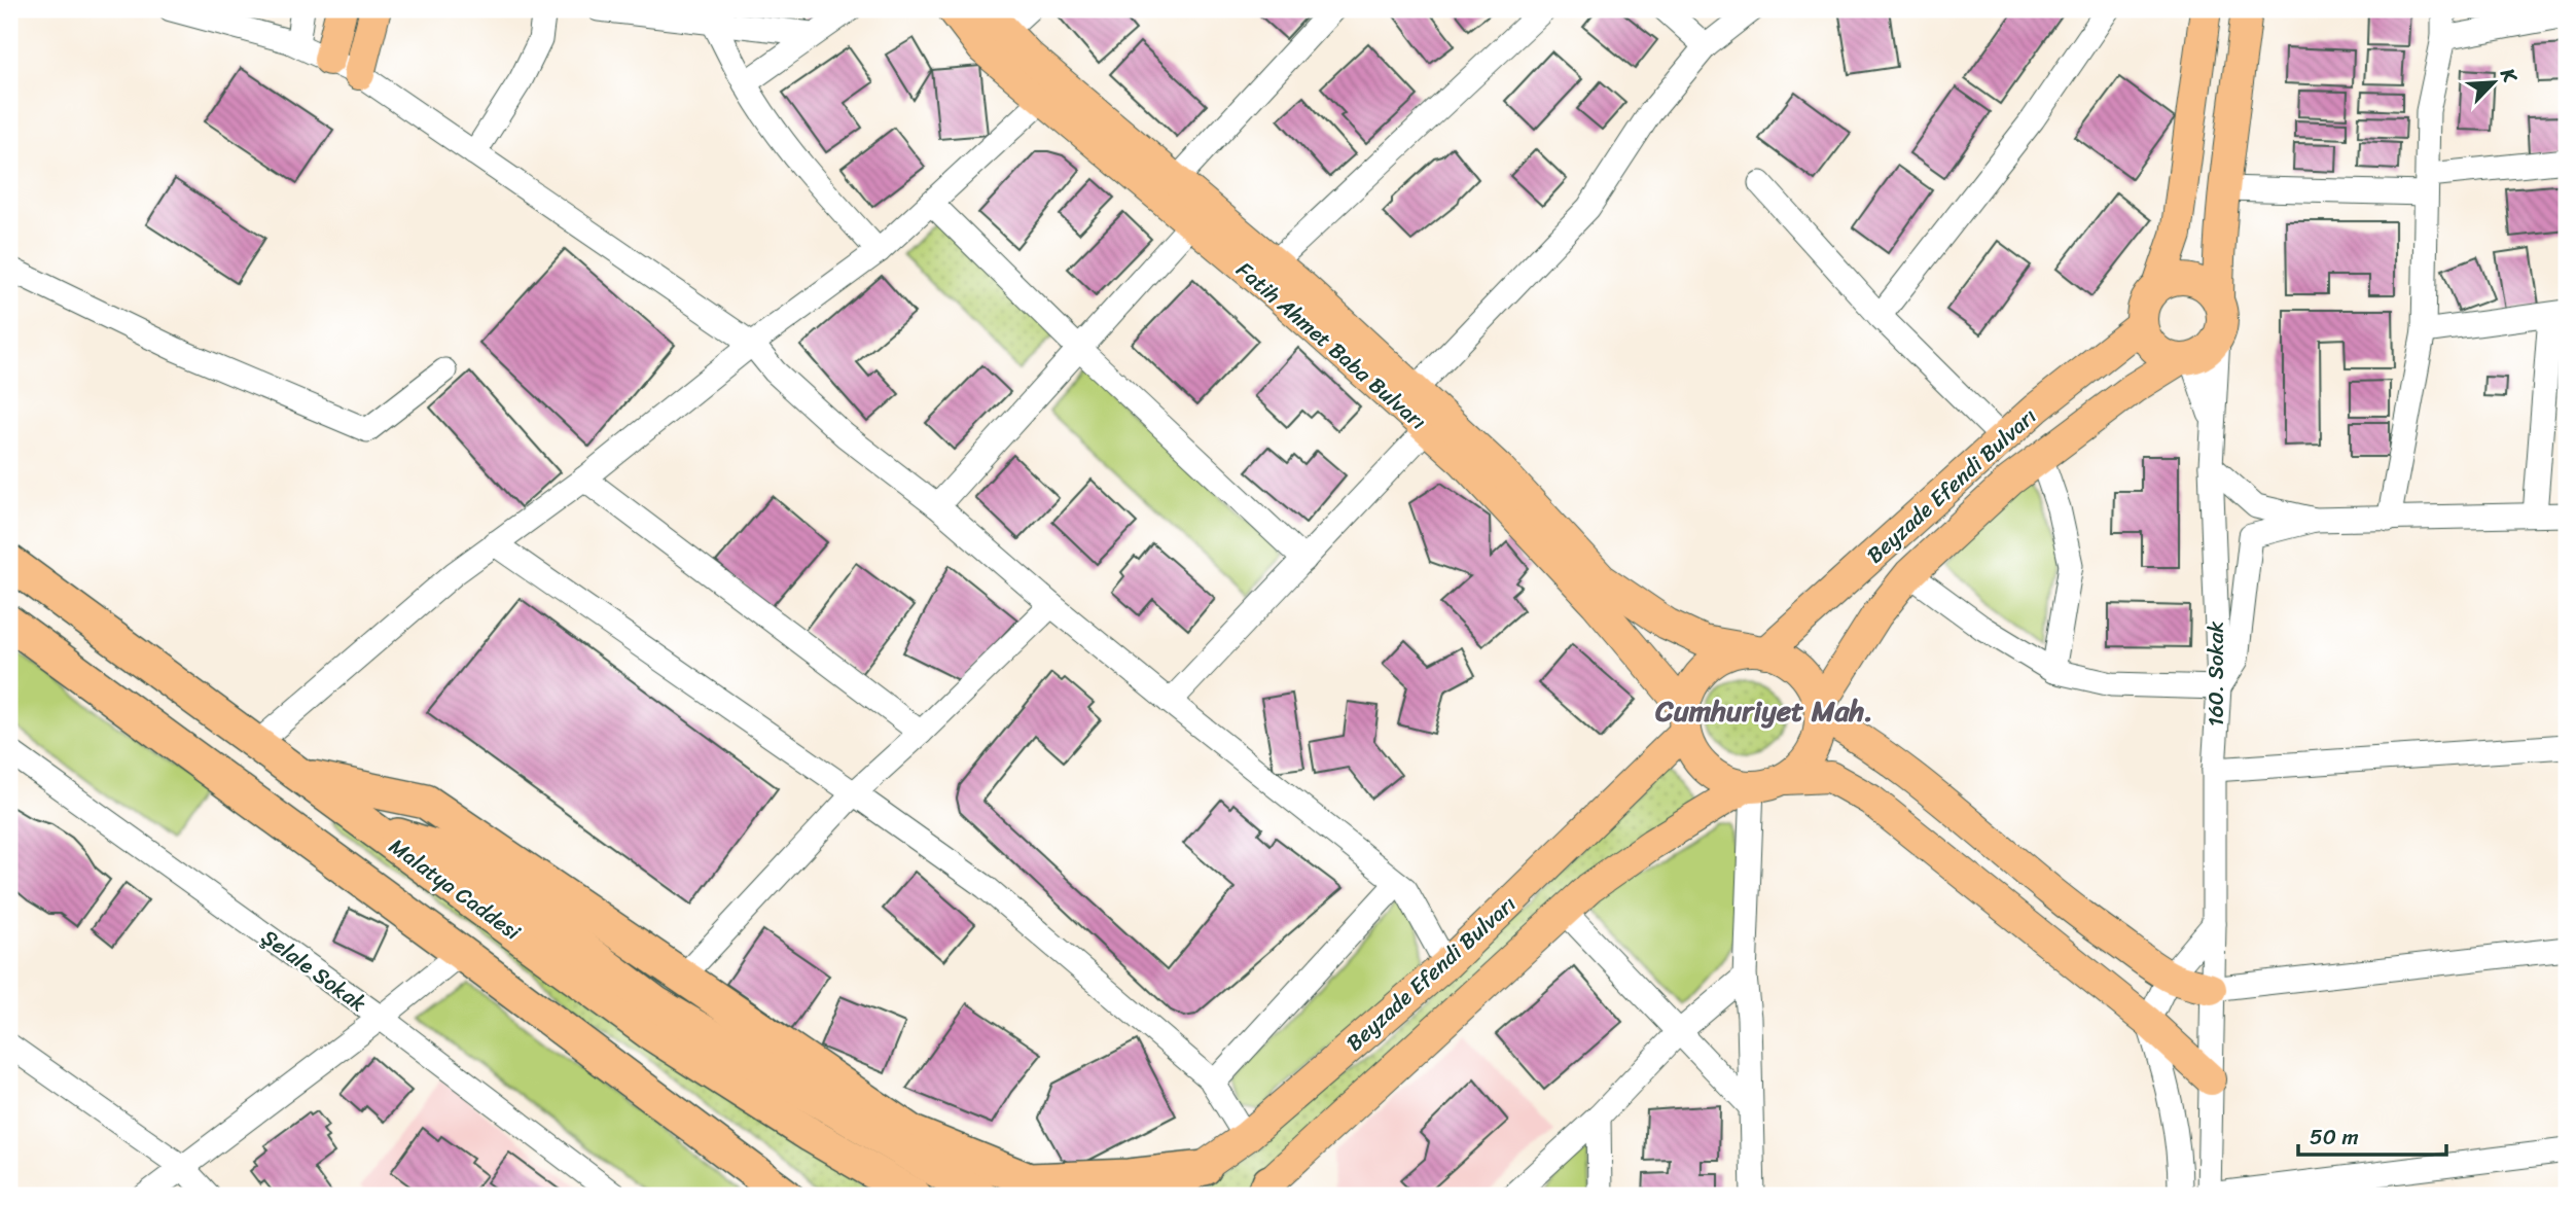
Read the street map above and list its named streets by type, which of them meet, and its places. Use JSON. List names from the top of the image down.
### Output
{
  "streets": {
    "highway": ["Malatya Caddesi"],
    "main road": ["Fatih Ahmet Baba Bulvarı", "Beyzade Efendi Bulvarı"],
    "street": ["160. Sokak", "Şelale Sokak"]
  },
  "crossings": [
    ["Fatih Ahmet Baba Bulvarı", "Beyzade Efendi Bulvarı"],
    ["Beyzade Efendi Bulvarı", "160. Sokak"]
  ],
  "districts": ["Cumhuriyet Mah."],
  "scale_bar": "50 m",
  "north": "top right"
}
